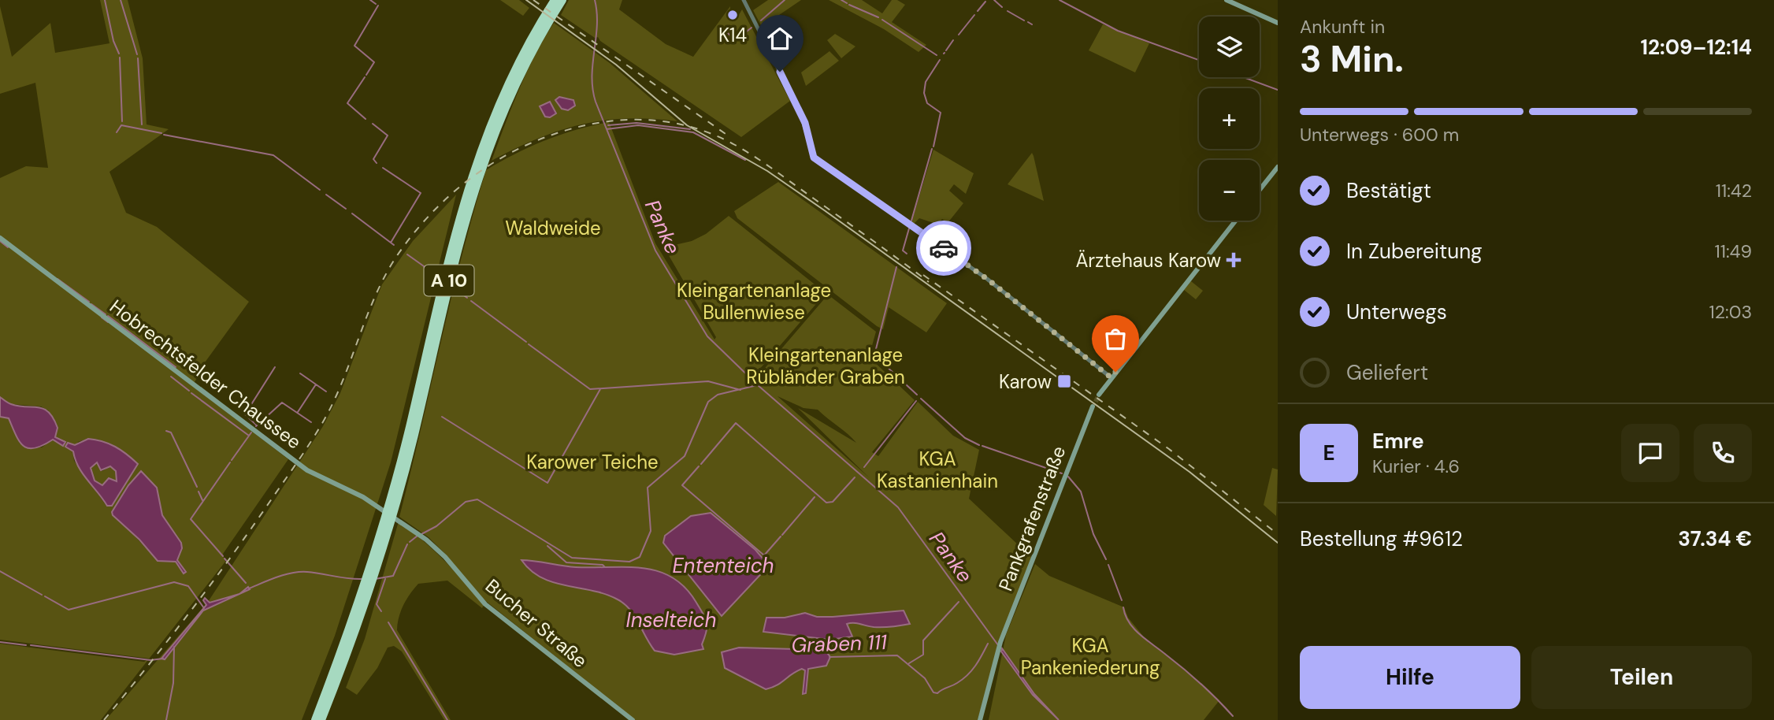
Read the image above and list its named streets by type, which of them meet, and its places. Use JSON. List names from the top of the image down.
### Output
{
  "streets": {
    "highway": ["A 10"],
    "main road": ["Hobrechtsfelder Chaussee", "Pankgrafenstraße", "Bucher Straße"]
  },
  "crossings": [
    ["Hobrechtsfelder Chaussee", "Bucher Straße"]
  ],
  "water": [
    "Panke",
    "Ententeich",
    "Inselteich",
    "Graben 111"
  ],
  "parks": [
    "Waldweide",
    "Kleingartenanlage Bullenwiese",
    "Kleingartenanlage Rübländer Graben",
    "KGA Kastanienhain",
    "Karower Teiche",
    "KGA Pankeniederung"
  ],
  "places": {
    "other": ["K14"],
    "health": ["Ärztehaus Karow"],
    "transit": ["Karow"]
  },
  "page": {
    "heading": ["3 Min.", "Ankunft in", "12:09–12:14"],
    "panel": [
      "Emre",
      "Kurier · 4.6",
      "Bestellung #9612",
      "37.34 €"
    ],
    "map_buttons": ["+", "−"],
    "bar": "Unterwegs · 600 m",
    "list": [
      ["Bestätigt", "11:42"],
      ["In Zubereitung", "11:49"],
      ["Unterwegs", "12:03"],
      "Geliefert"
    ],
    "round": "E",
    "buttons": ["Hilfe", "Teilen"]
  }
}
